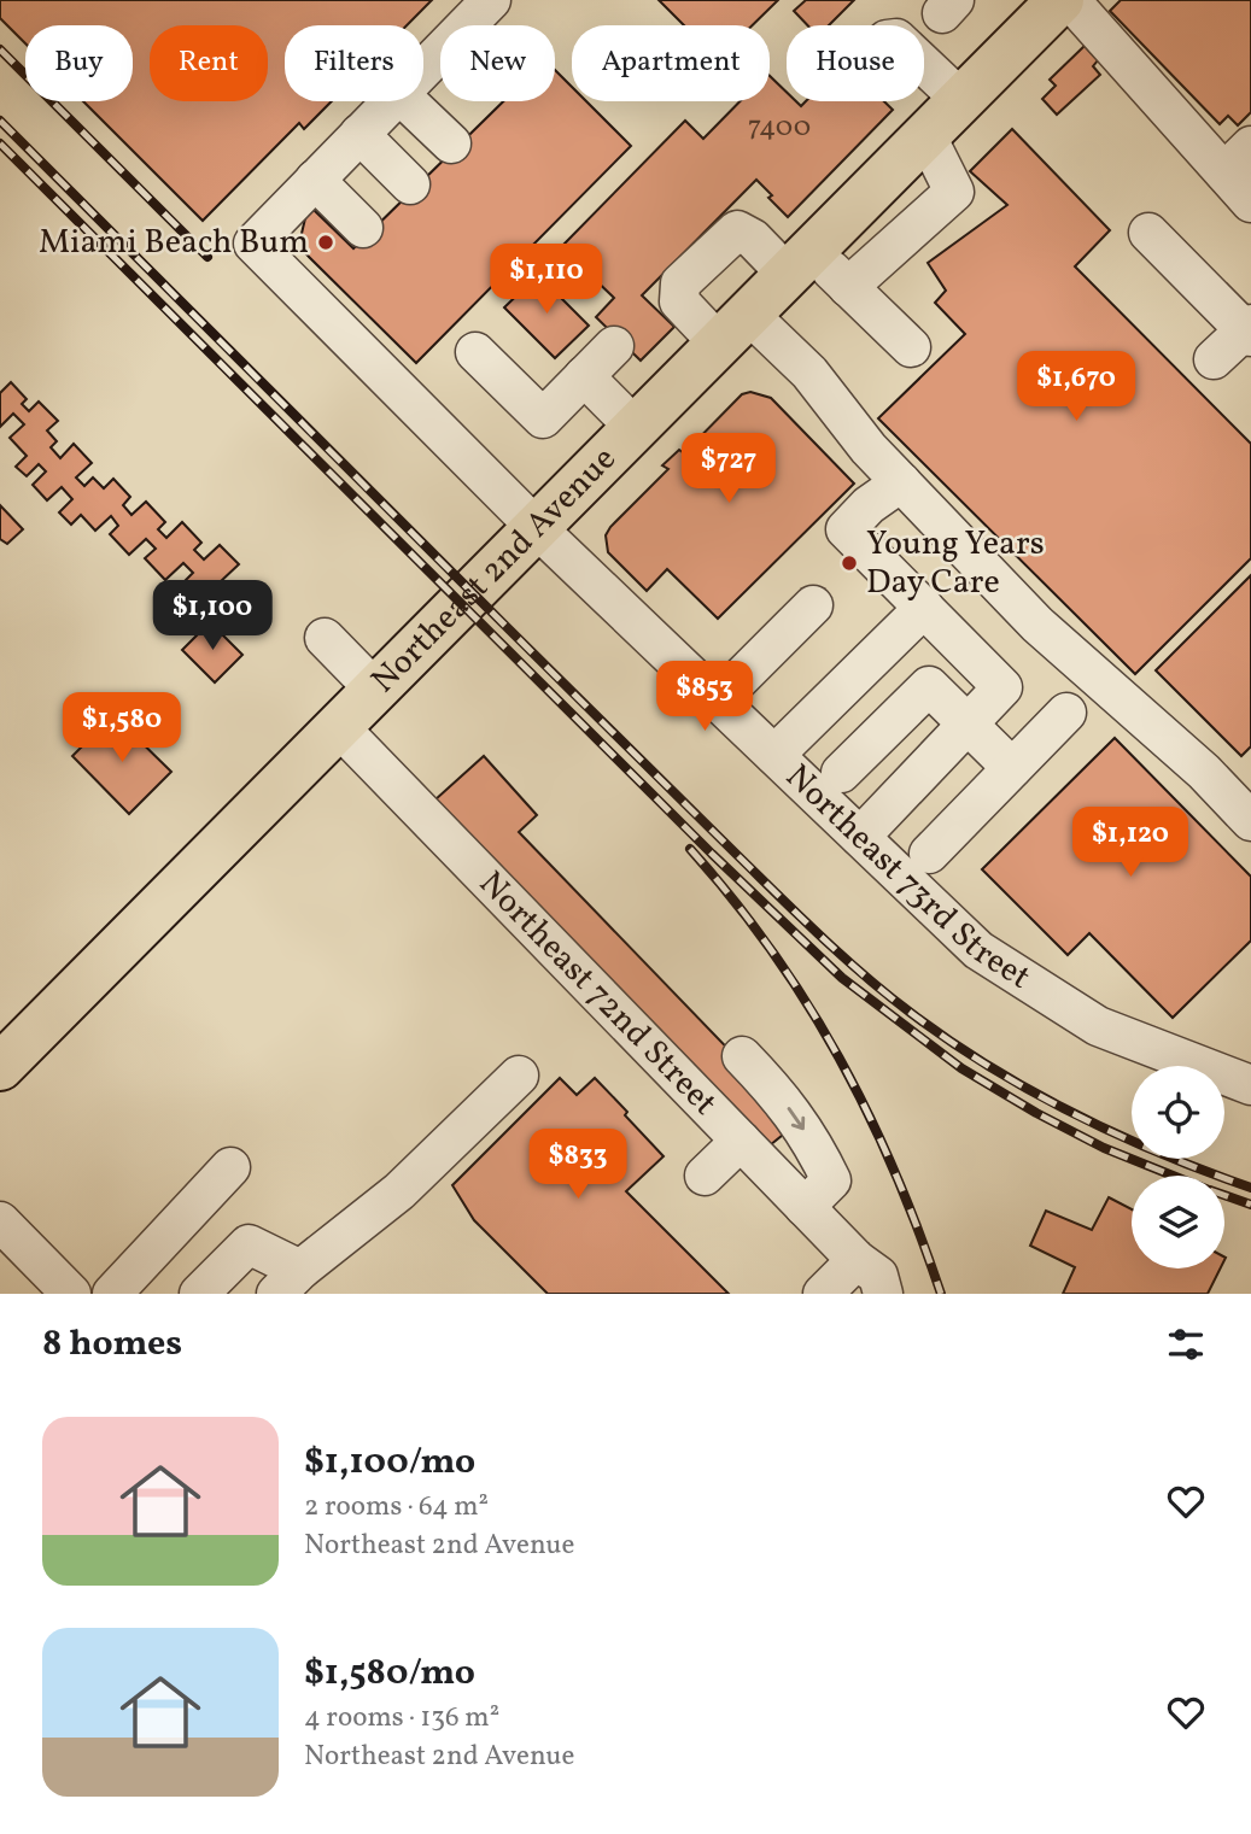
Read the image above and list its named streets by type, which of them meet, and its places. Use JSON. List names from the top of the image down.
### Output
{
  "streets": {
    "main road": ["Northeast 2nd Avenue"],
    "street": ["Northeast 73rd Street", "Northeast 72nd Street"]
  },
  "crossings": [
    ["Northeast 2nd Avenue", "Northeast 73rd Street"],
    ["Northeast 2nd Avenue", "Northeast 72nd Street"]
  ],
  "places": ["Miami Beach Bum", "Young Years Day Care"],
  "house_numbers": ["7400"],
  "page": {
    "chip": [
      "Buy",
      "Rent",
      "Filters",
      "New",
      "Apartment",
      "House"
    ],
    "price": [
      "$1,110",
      "$1,670",
      "$727",
      "$1,100",
      "$853",
      "$1,580",
      "$1,120",
      "$833"
    ],
    "heading": "8 homes",
    "list": [
      {
        "name": "$1,100/mo",
        "note": "2 rooms · 64 m² · Northeast 2nd Avenue"
      },
      {
        "name": "$1,580/mo",
        "note": "4 rooms · 136 m² · Northeast 2nd Avenue"
      }
    ]
  }
}
